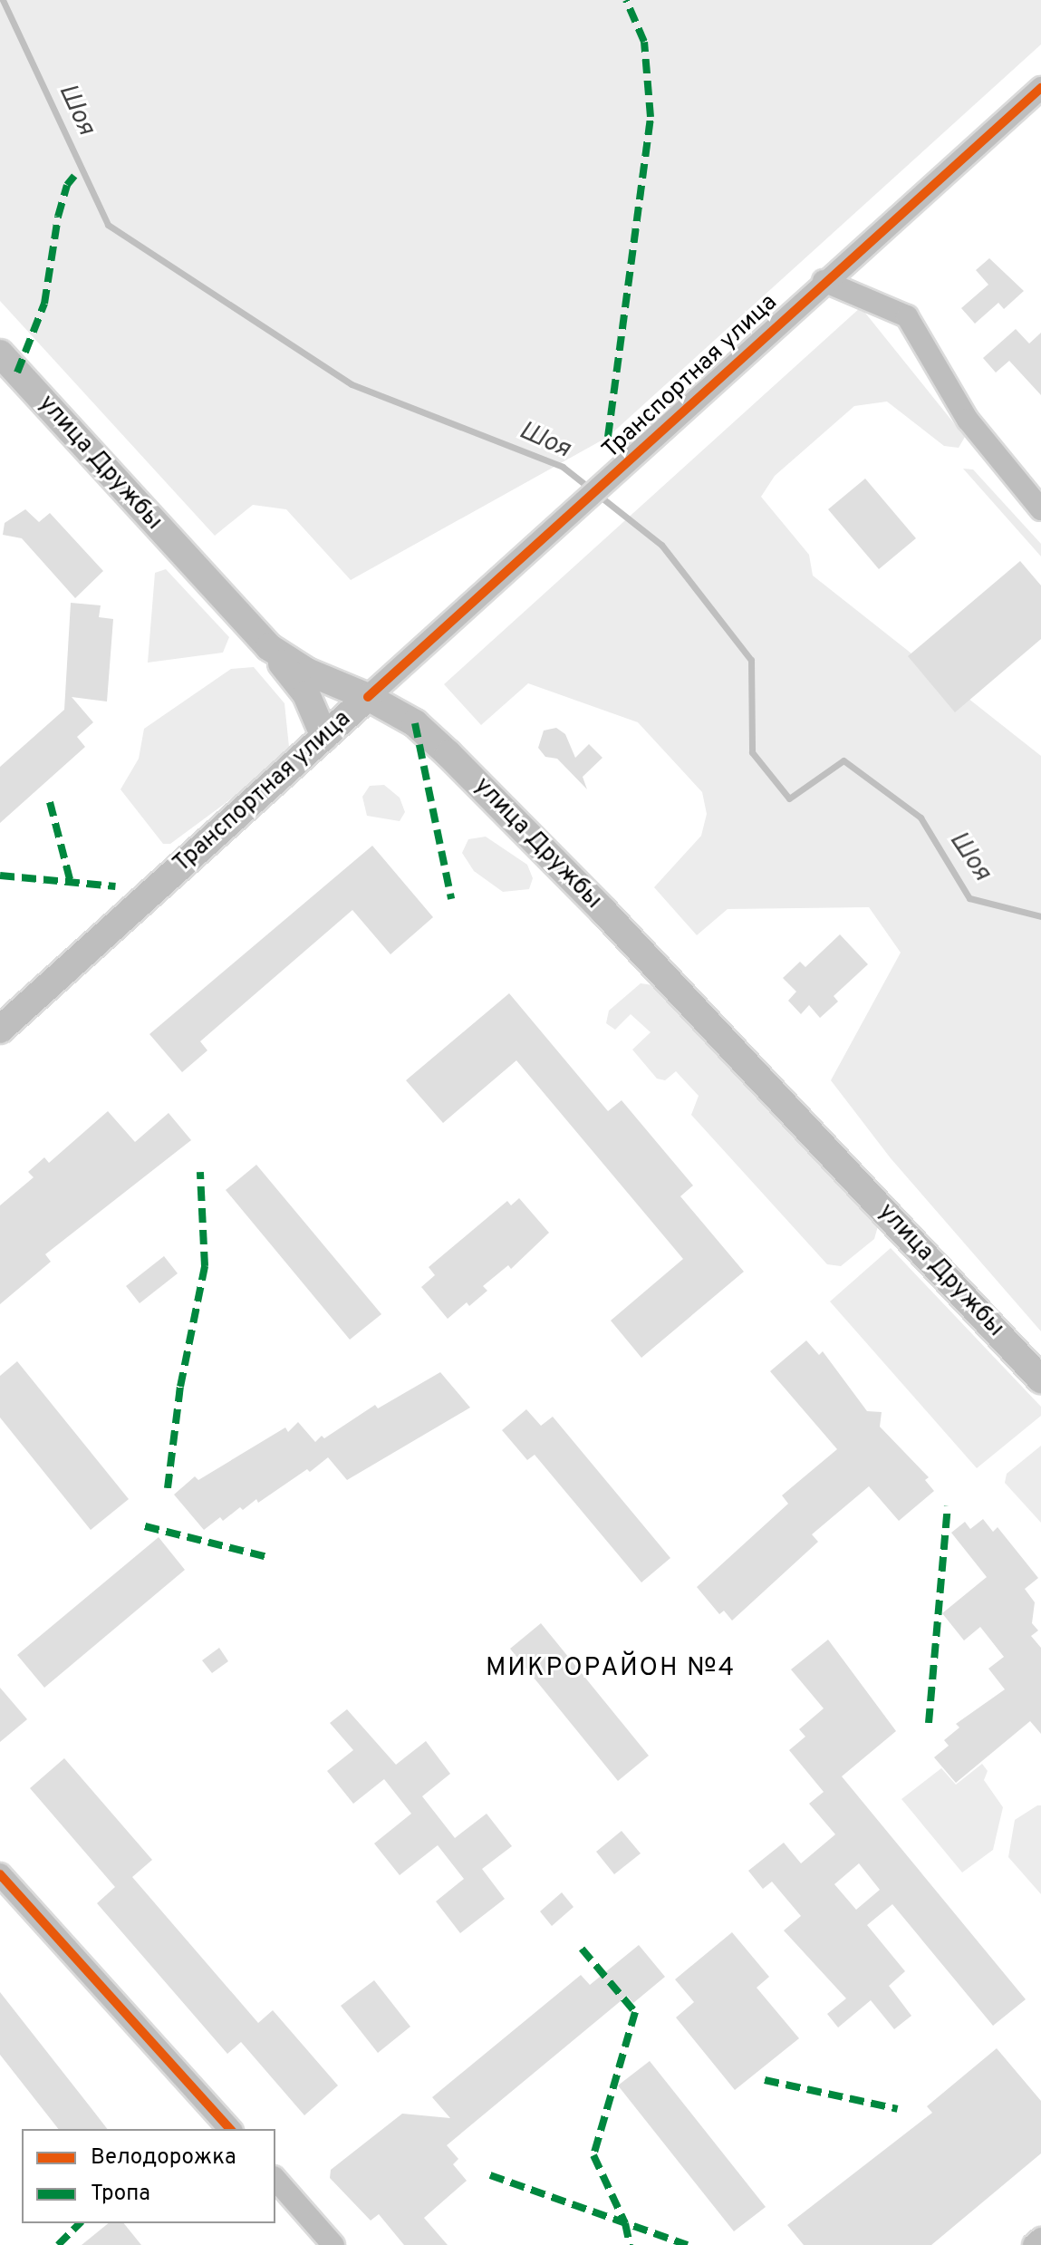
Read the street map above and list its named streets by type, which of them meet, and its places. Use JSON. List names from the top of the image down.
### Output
{
  "streets": {
    "main road": ["Транспортная улица", "улица Дружбы"]
  },
  "crossings": [
    ["Транспортная улица", "улица Дружбы"]
  ],
  "districts": ["МИКРОРАЙОН №4"],
  "water": ["Шоя"],
  "legend": ["Велодорожка", "Тропа"]
}
